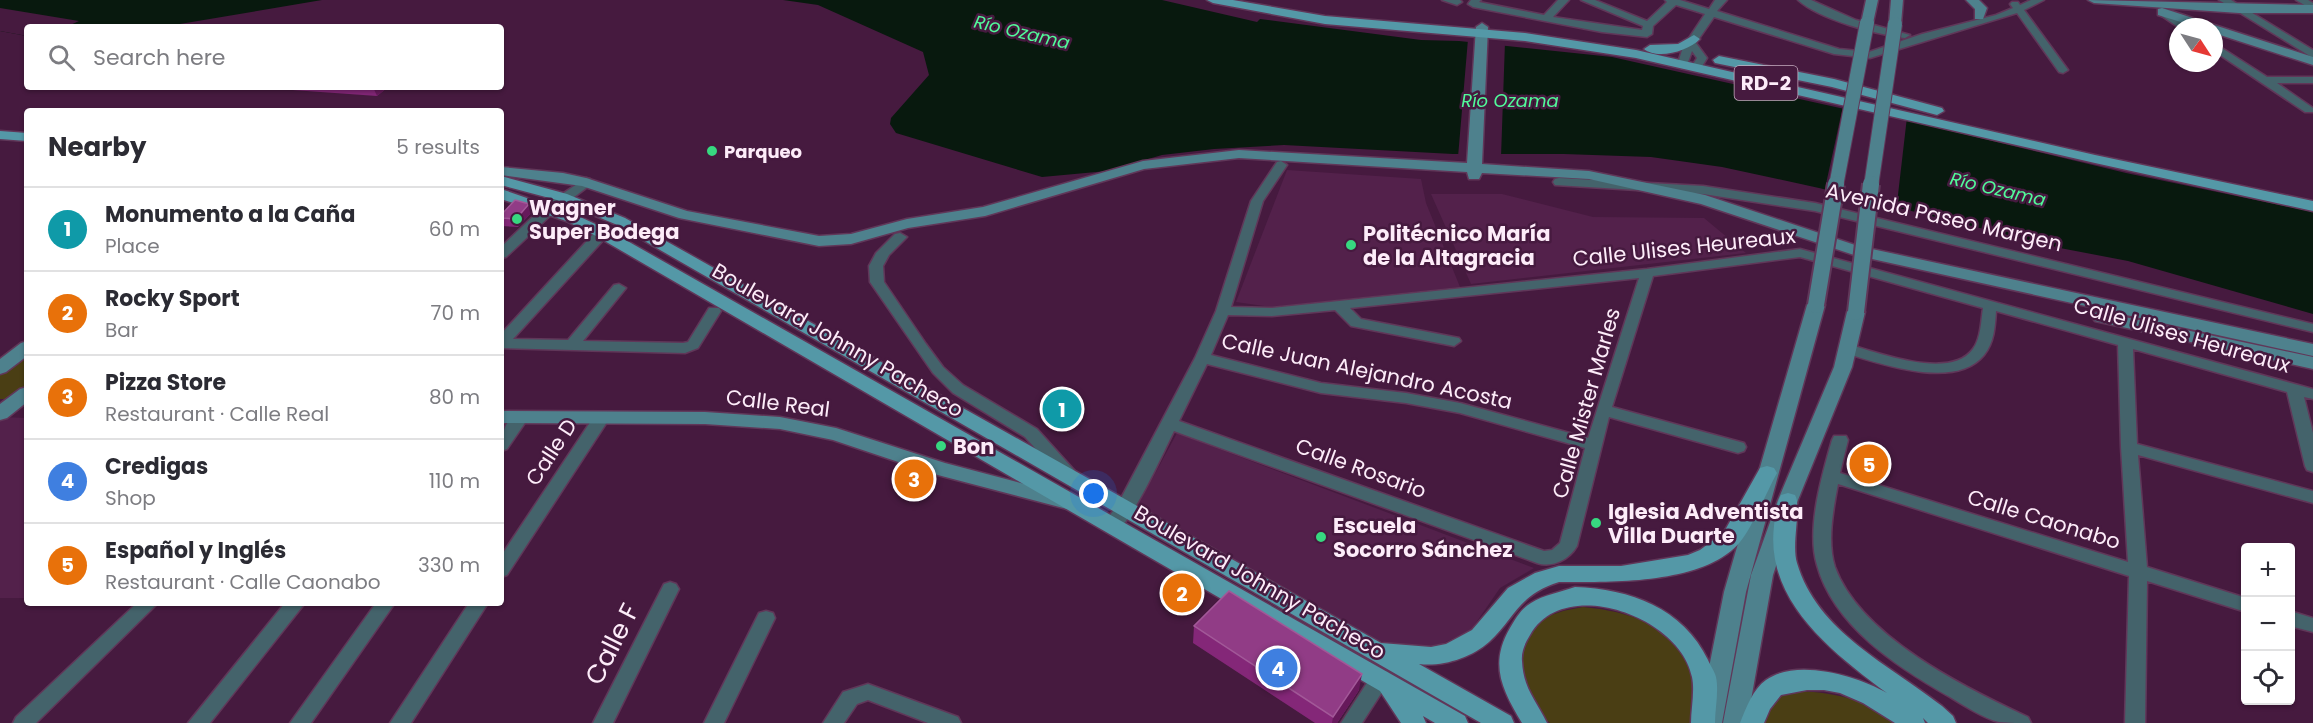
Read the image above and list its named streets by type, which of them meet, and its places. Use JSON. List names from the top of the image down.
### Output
{
  "streets": {
    "main road": ["RD-2", "Boulevard Johnny Pacheco", "Calle Real"],
    "street": [
      "Avenida Paseo Margen",
      "Calle Ulises Heureaux",
      "Calle Juan Alejandro Acosta",
      "Calle Mister Marles",
      "Calle D",
      "Calle Rosario",
      "Calle Caonabo",
      "Calle F"
    ]
  },
  "crossings": [
    ["Calle Ulises Heureaux", "Calle Mister Marles"],
    ["Boulevard Johnny Pacheco", "Calle Real"],
    ["Calle Juan Alejandro Acosta", "Calle Mister Marles"],
    ["Calle Real", "Calle D"],
    ["Calle Mister Marles", "Calle Rosario"]
  ],
  "water": ["Río Ozama"],
  "places": [
    "Parqueo",
    "Wagner Super Bodega",
    "Politécnico María de la Altagracia",
    "Bon",
    "Iglesia Adventista Villa Duarte",
    "Escuela Socorro Sánchez"
  ],
  "north": "bottom right",
  "page": {
    "search": "Search here",
    "heading": ["Nearby", "5 results"],
    "list": [
      {
        "mark": "1",
        "name": "Monumento a la Caña",
        "note": "Place",
        "value": "60 m"
      },
      {
        "mark": "2",
        "name": "Rocky Sport",
        "note": "Bar",
        "value": "70 m"
      },
      {
        "mark": "3",
        "name": "Pizza Store",
        "note": "Restaurant · Calle Real",
        "value": "80 m"
      },
      {
        "mark": "4",
        "name": "Credigas",
        "note": "Shop",
        "value": "110 m"
      },
      {
        "mark": "5",
        "name": "Español y Inglés",
        "note": "Restaurant · Calle Caonabo",
        "value": "330 m"
      }
    ],
    "pins": [
      "1",
      "5",
      "3",
      "2",
      "4"
    ],
    "map_buttons": ["+", "−"]
  }
}
